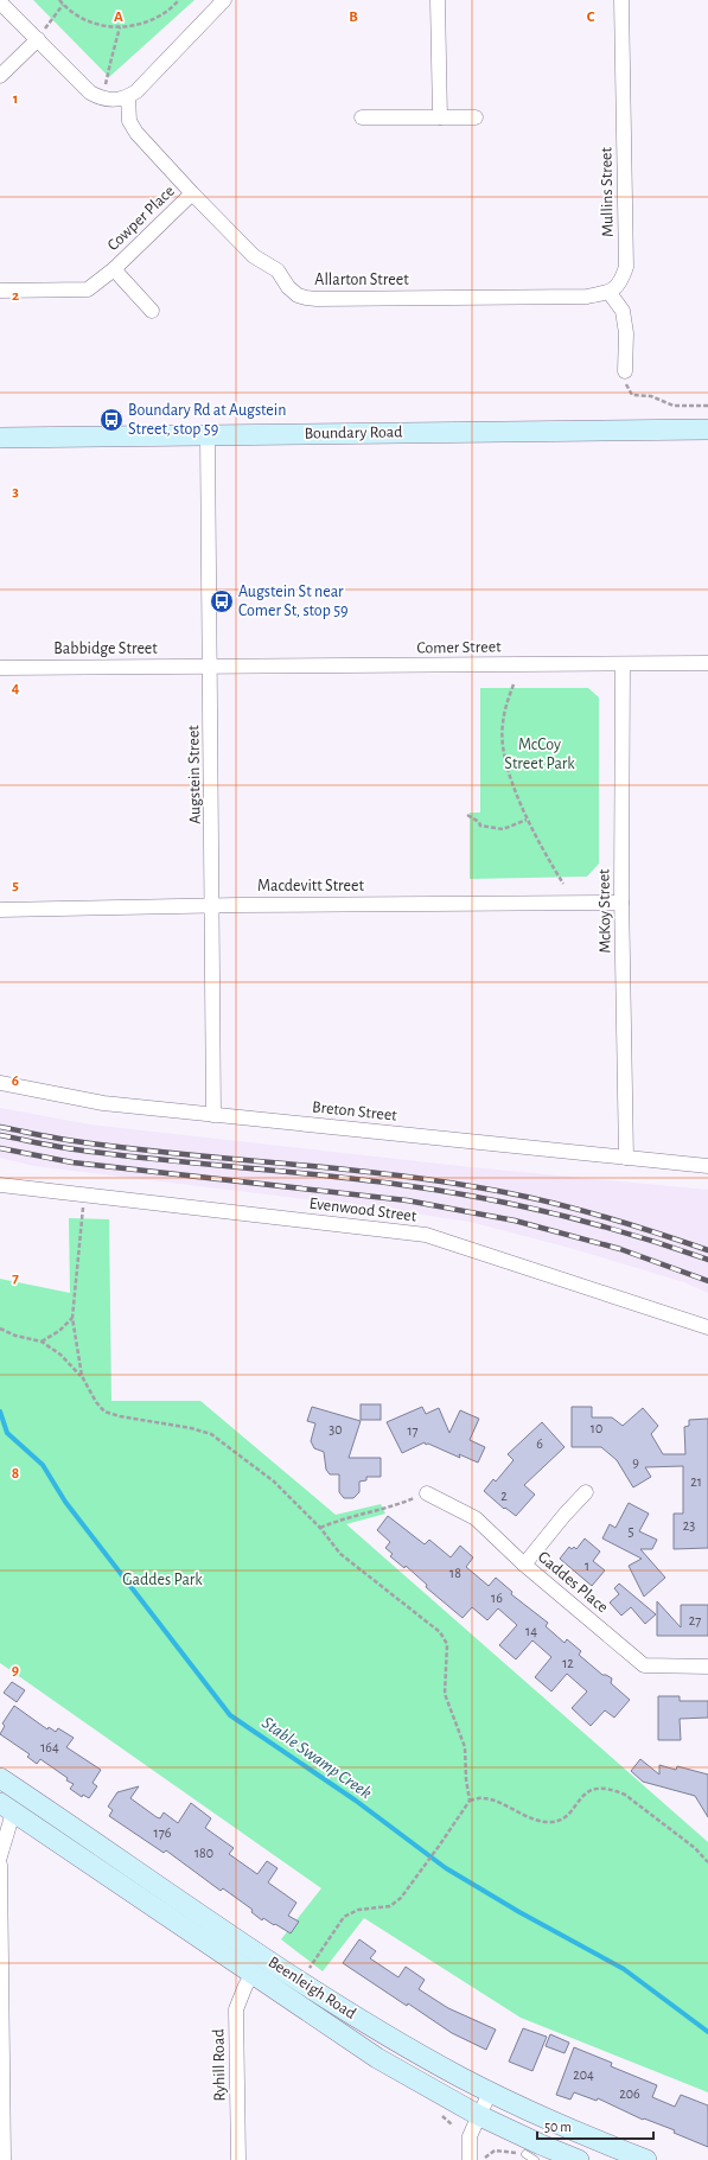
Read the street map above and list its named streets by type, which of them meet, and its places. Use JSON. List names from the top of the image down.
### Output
{
  "streets": {
    "main road": ["Boundary Road", "Beenleigh Road"],
    "street": [
      "Mullins Street",
      "Cowper Place",
      "Allarton Street",
      "Comer Street",
      "Babbidge Street",
      "Augstein Street",
      "Macdevitt Street",
      "McKoy Street",
      "Breton Street",
      "Evenwood Street",
      "Gaddes Place",
      "Ryhill Road"
    ]
  },
  "crossings": [
    ["Mullins Street", "Allarton Street"],
    ["Cowper Place", "Allarton Street"],
    ["Boundary Road", "Augstein Street"],
    ["Comer Street", "Babbidge Street"],
    ["Comer Street", "Augstein Street"],
    ["Comer Street", "McKoy Street"],
    ["Babbidge Street", "Augstein Street"],
    ["Augstein Street", "Macdevitt Street"],
    ["Augstein Street", "Breton Street"],
    ["Macdevitt Street", "McKoy Street"],
    ["McKoy Street", "Breton Street"],
    ["Beenleigh Road", "Ryhill Road"]
  ],
  "water": ["Stable Swamp Creek"],
  "parks": ["McCoy Street Park", "Gaddes Park"],
  "places": {
    "bus stop": ["Boundary Rd at Augstein Street, stop 59", "Augstein St near Comer St, stop 59"]
  },
  "house_numbers": [
    "10",
    "30",
    "17",
    "6",
    "9",
    "21",
    "2",
    "23",
    "5",
    "1",
    "18",
    "16",
    "27",
    "14",
    "12",
    "164",
    "176",
    "180",
    "204",
    "206"
  ],
  "scale_bar": "50 m",
  "grid": {
    "columns": ["A", "B", "C"],
    "rows": [
      "1",
      "2",
      "3",
      "4",
      "5",
      "6",
      "7",
      "8",
      "9"
    ]
  }
}
